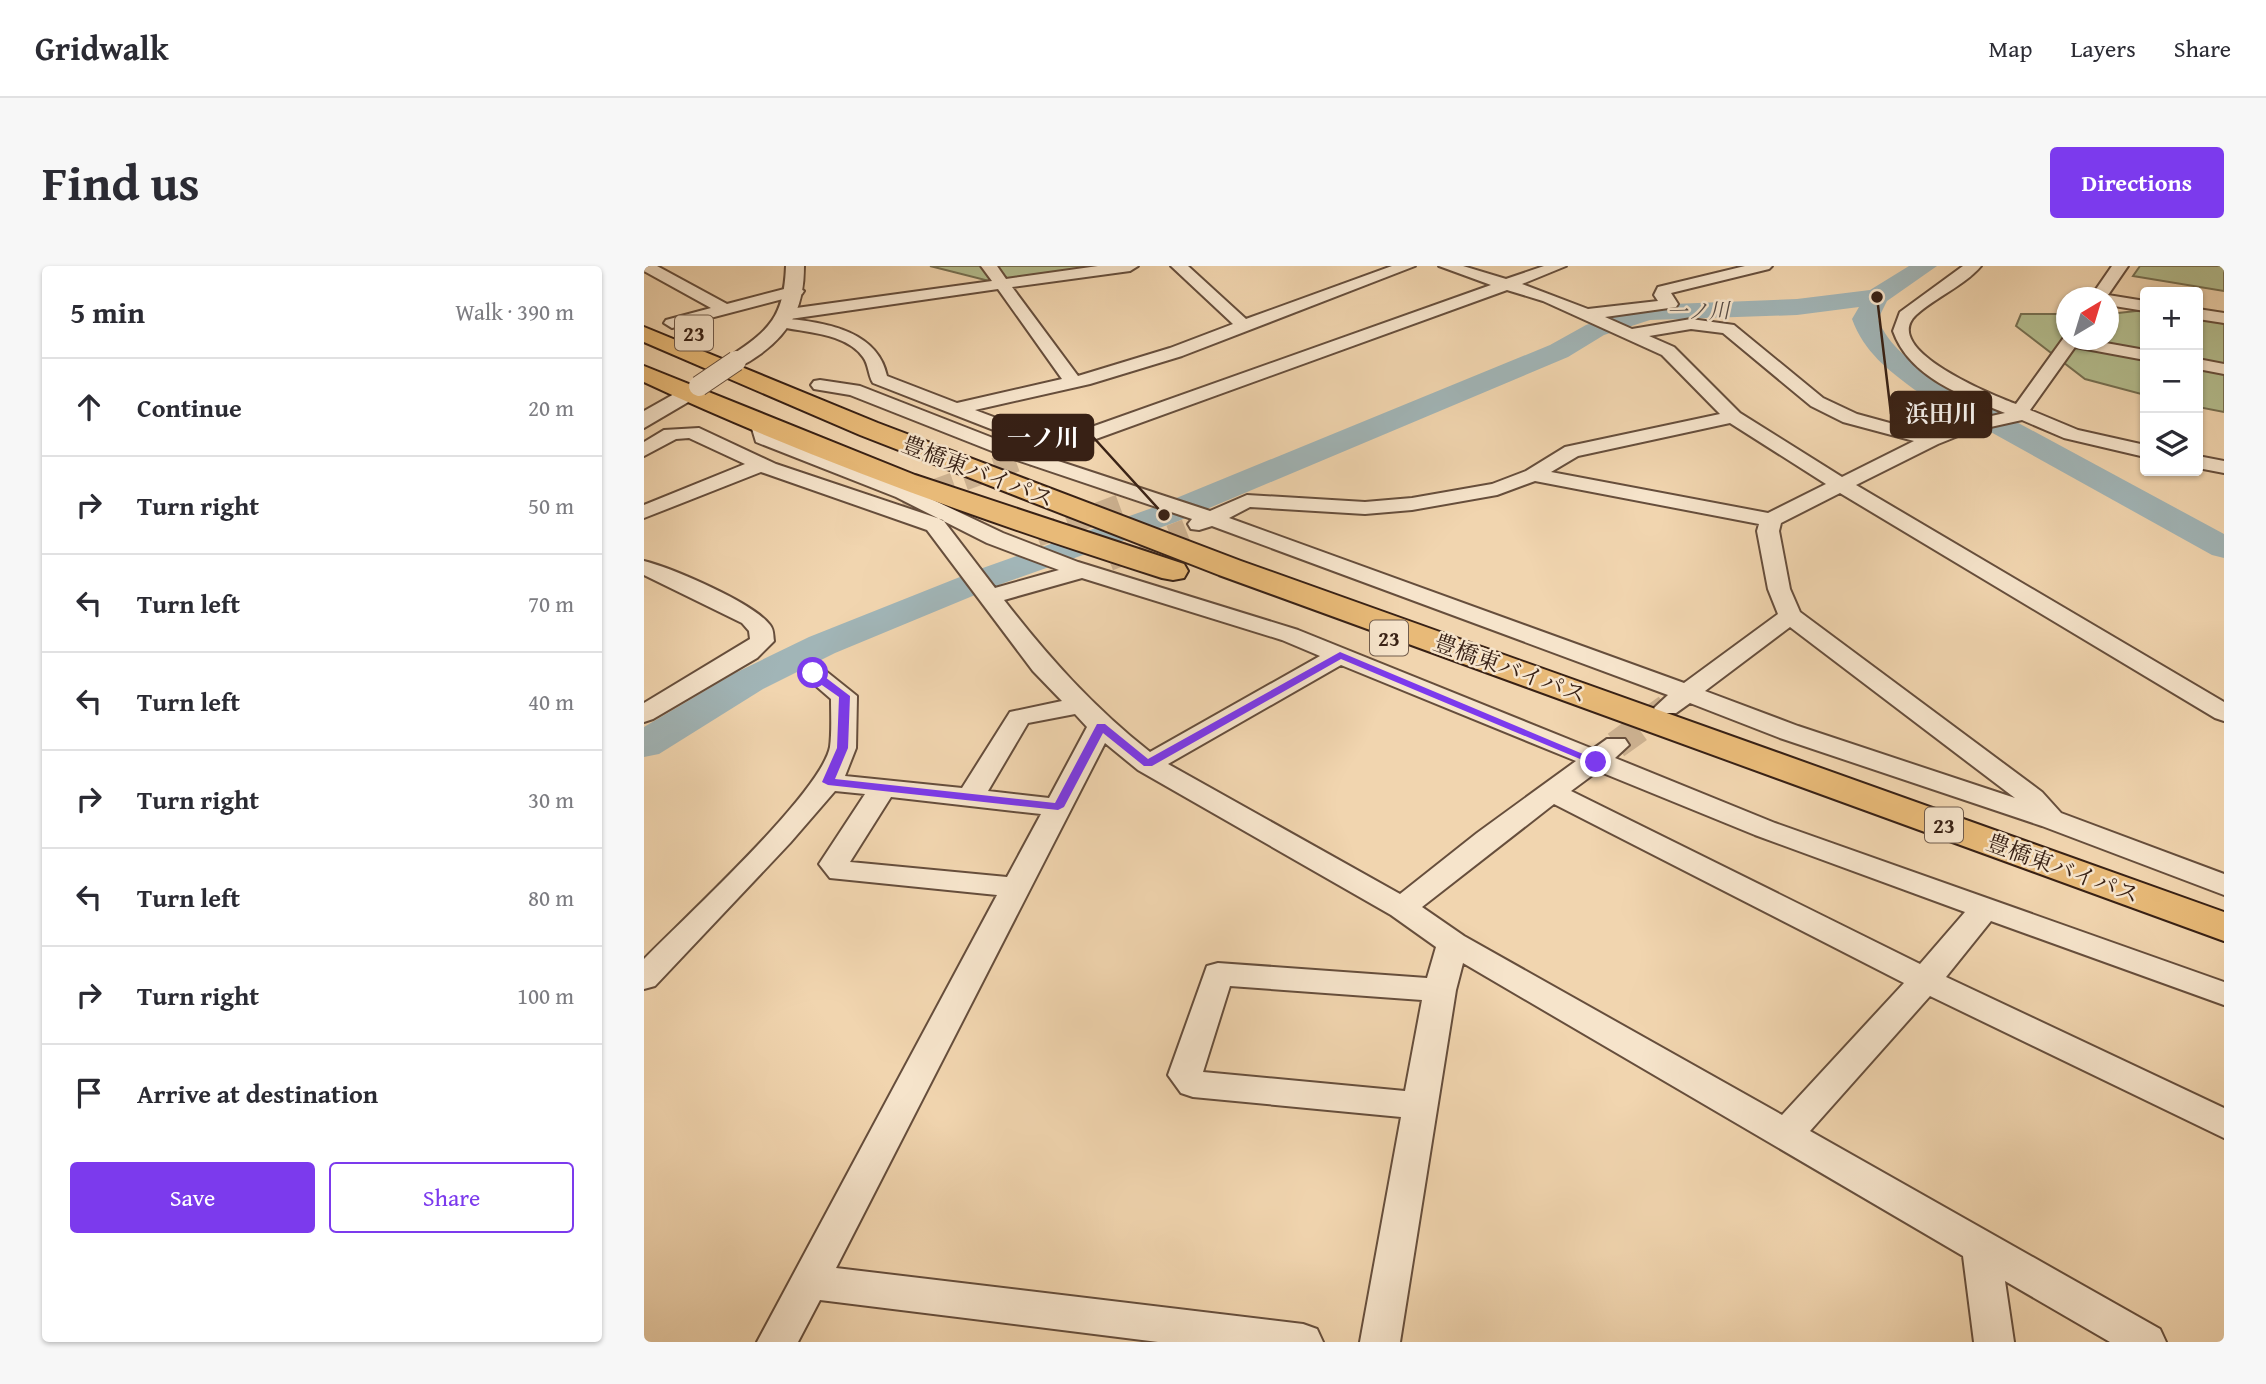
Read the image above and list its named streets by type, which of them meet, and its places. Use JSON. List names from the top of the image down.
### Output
{
  "streets": {
    "highway": ["23", "豊橋東バイパス"]
  },
  "crossings": [
    ["23", "豊橋東バイパス"]
  ],
  "water": ["一ノ川"],
  "places": ["浜田川", "一ノ川"],
  "north": "top right",
  "page": {
    "header": "Gridwalk",
    "nav": ["Map", "Layers", "Share"],
    "title": "Find us",
    "buttons": [
      "Directions",
      ["Save", "Share"]
    ],
    "heading": ["5 min", "Walk · 390 m"],
    "map_buttons": ["+", "−"],
    "list": [
      ["Continue", "20 m"],
      ["Turn right", "50 m"],
      ["Turn left", "70 m"],
      ["Turn left", "40 m"],
      ["Turn right", "30 m"],
      ["Turn left", "80 m"],
      ["Turn right", "100 m"],
      "Arrive at destination"
    ]
  }
}
